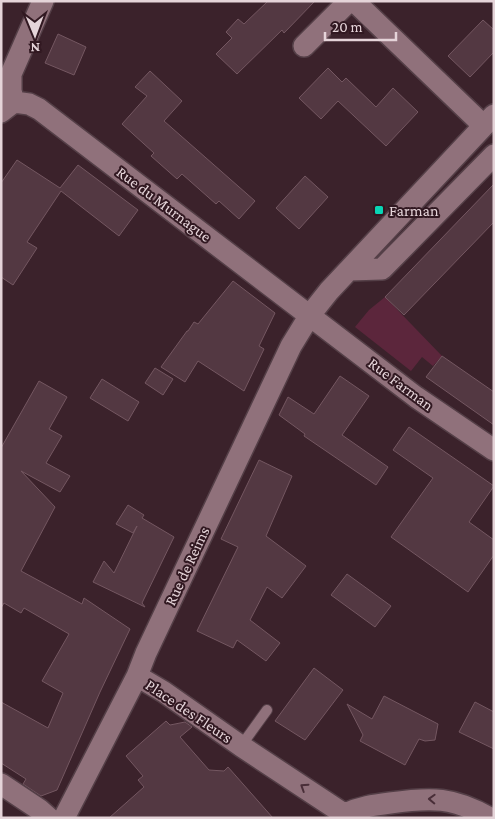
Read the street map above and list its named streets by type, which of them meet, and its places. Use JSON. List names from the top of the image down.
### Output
{
  "streets": {
    "street": [
      "Rue du Murnague",
      "Rue Farman",
      "Rue de Reims",
      "Place des Fleurs"
    ]
  },
  "crossings": [
    ["Rue du Murnague", "Rue Farman"],
    ["Rue du Murnague", "Rue de Reims"],
    ["Rue Farman", "Rue de Reims"],
    ["Rue de Reims", "Place des Fleurs"]
  ],
  "one_way": ["Place des Fleurs"],
  "places": {
    "transit": ["Farman"]
  },
  "scale_bar": "20 m",
  "north": "bottom"
}
